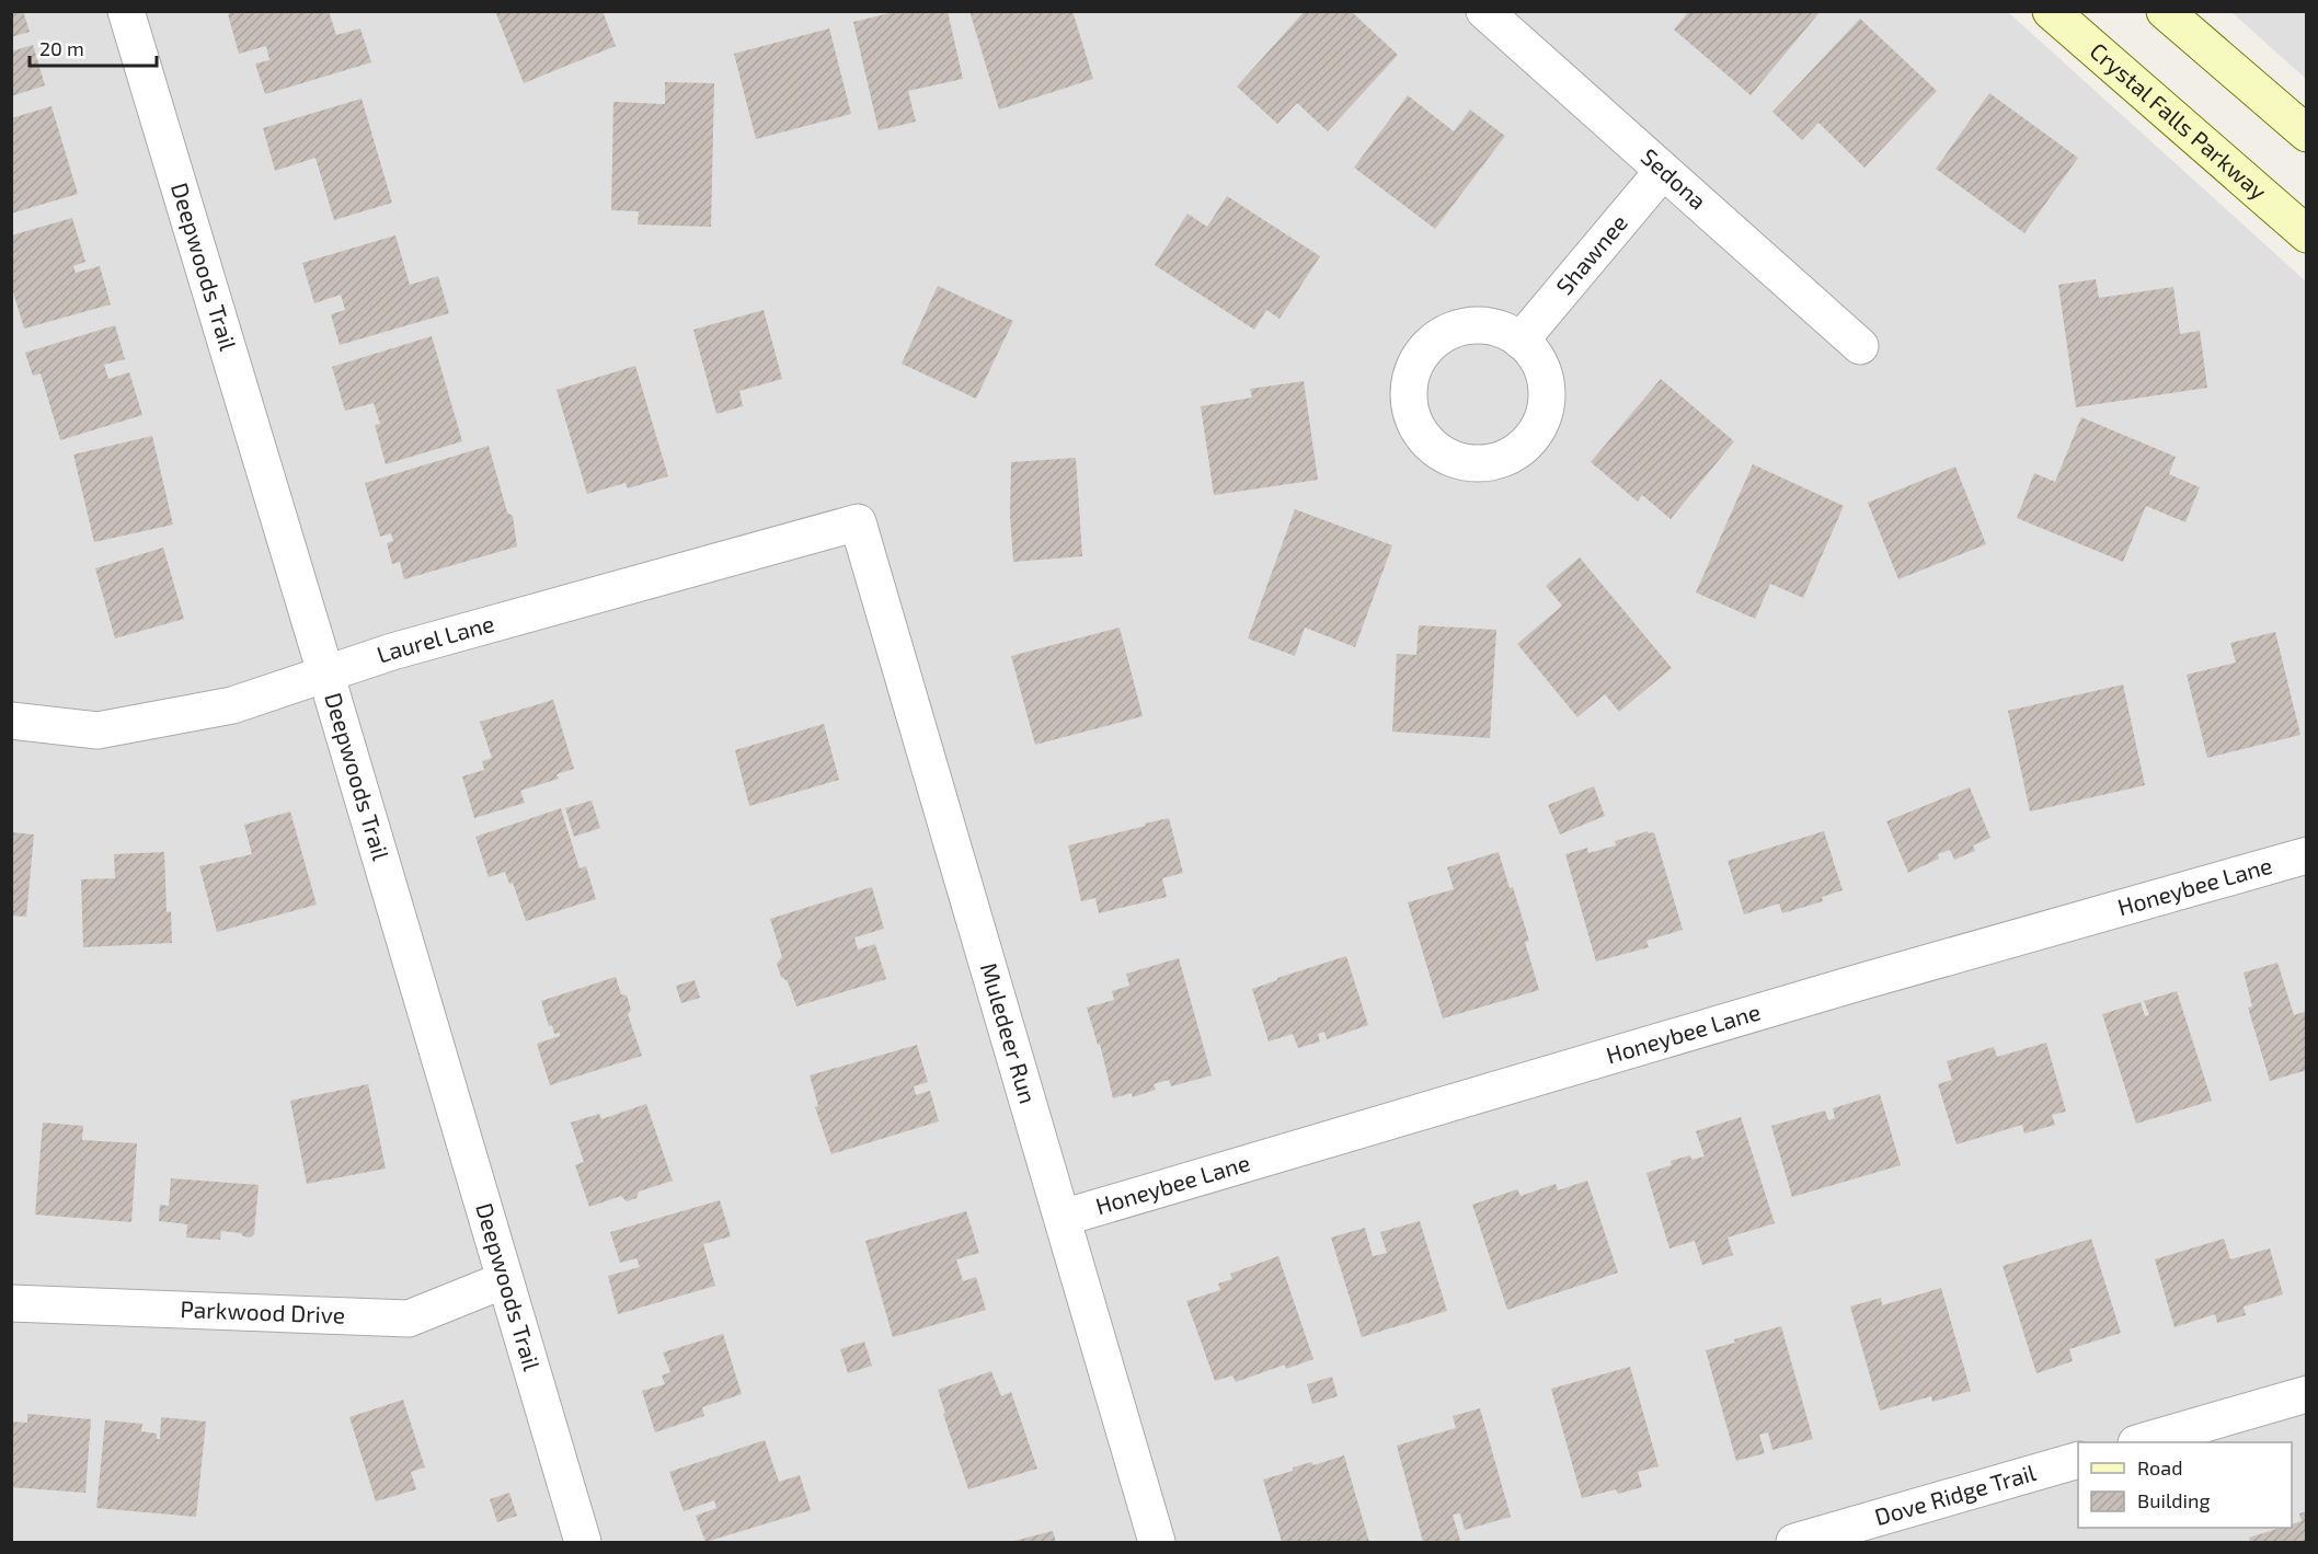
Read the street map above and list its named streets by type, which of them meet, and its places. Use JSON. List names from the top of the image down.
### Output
{
  "streets": {
    "main road": ["Crystal Falls Parkway"],
    "street": [
      "Sedona",
      "Shawnee",
      "Deepwoods Trail",
      "Laurel Lane",
      "Honeybee Lane",
      "Muledeer Run",
      "Parkwood Drive",
      "Dove Ridge Trail"
    ]
  },
  "crossings": [
    ["Sedona", "Shawnee"],
    ["Deepwoods Trail", "Laurel Lane"],
    ["Deepwoods Trail", "Parkwood Drive"],
    ["Laurel Lane", "Muledeer Run"],
    ["Honeybee Lane", "Muledeer Run"]
  ],
  "legend": ["Road", "Building"],
  "scale_bar": "20 m"
}
